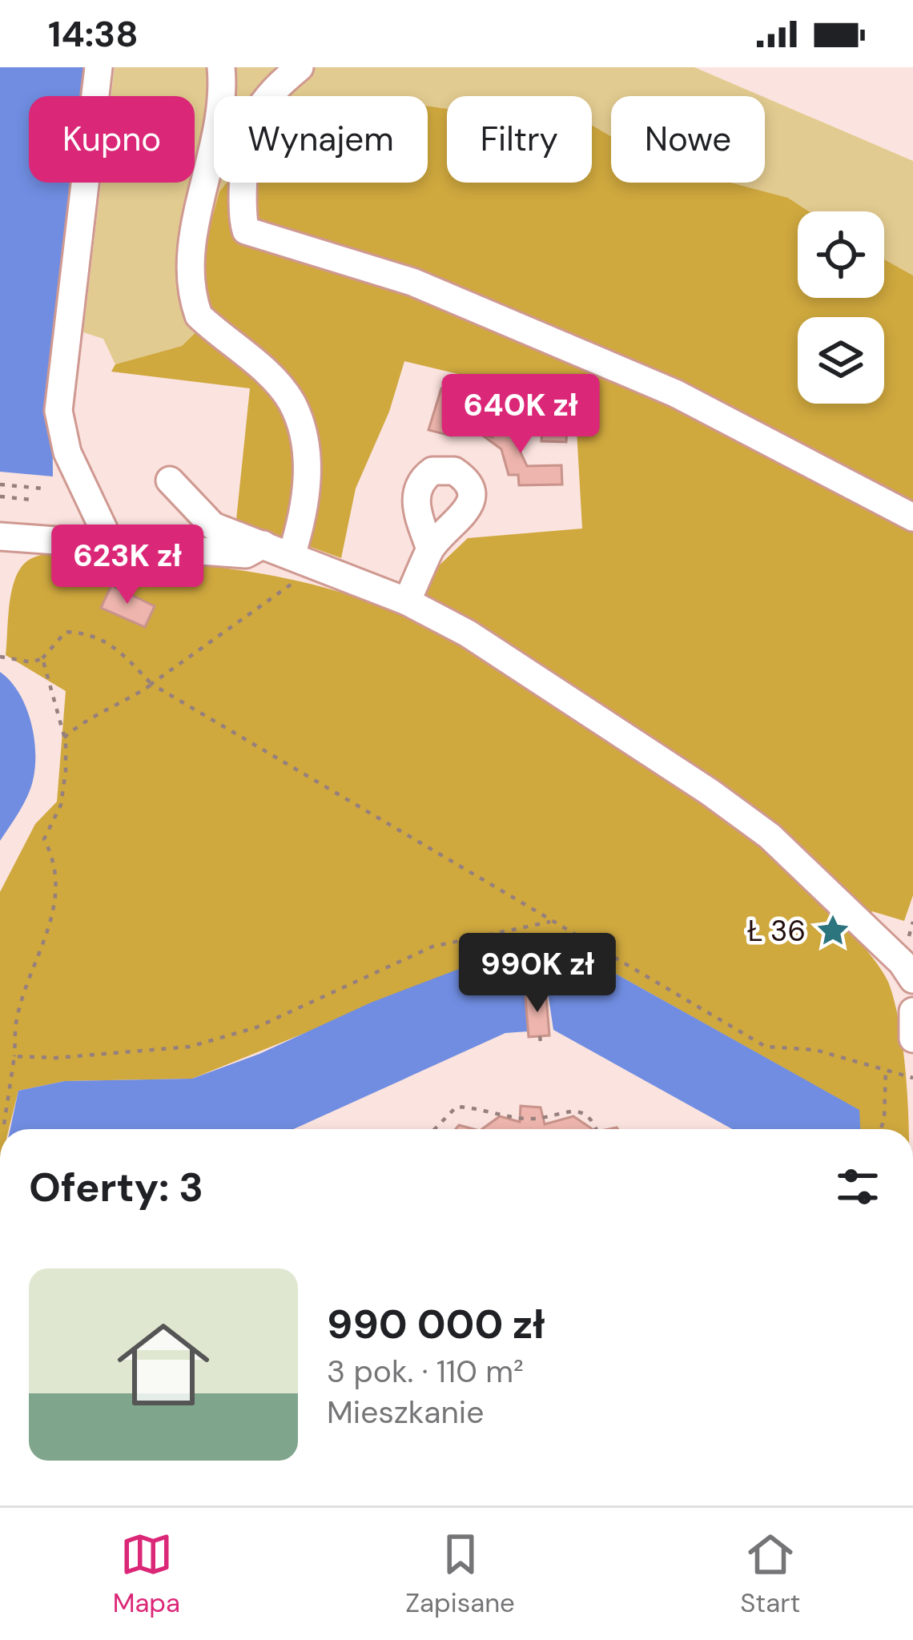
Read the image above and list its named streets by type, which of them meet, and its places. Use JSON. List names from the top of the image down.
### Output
{
  "places": {
    "place": ["Ł 36"]
  },
  "page": {
    "status": "14:38",
    "chip": [
      "Kupno",
      "Wynajem",
      "Filtry",
      "Nowe"
    ],
    "price": ["640K zł", "623K zł", "990K zł"],
    "heading": "Oferty: 3",
    "list": [
      {
        "name": "990 000 zł",
        "note": "3 pok. · 110 m² · Mieszkanie"
      }
    ],
    "tabs": ["Mapa", "Zapisane", "Start"]
  }
}
